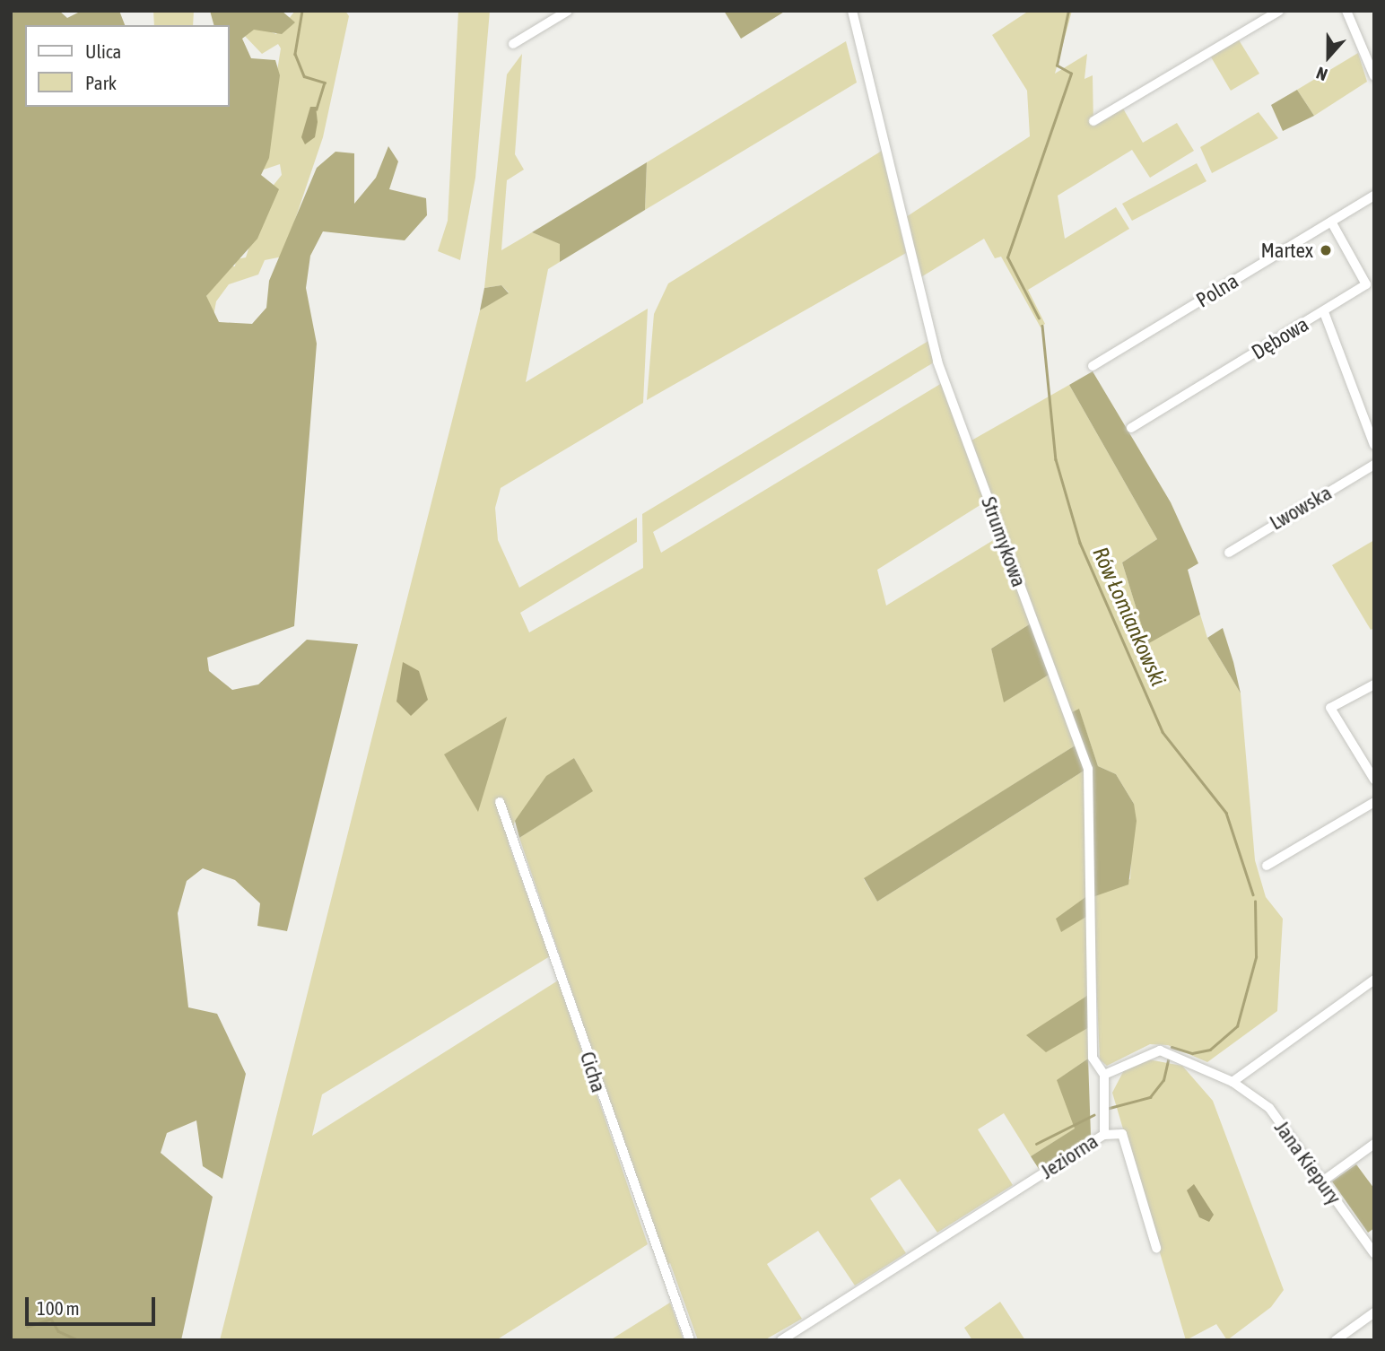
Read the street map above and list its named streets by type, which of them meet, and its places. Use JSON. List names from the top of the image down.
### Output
{
  "streets": {
    "street": [
      "Polna",
      "Dębowa",
      "Lwowska",
      "Strumykowa",
      "Cicha",
      "Jeziorna",
      "Jana Kiepury"
    ]
  },
  "crossings": [
    ["Polna", "Dębowa"],
    ["Strumykowa", "Jeziorna"]
  ],
  "water": ["Rów Łomiankowski"],
  "places": ["Martex"],
  "legend": ["Ulica", "Park"],
  "scale_bar": "100 m",
  "north": "bottom"
}
